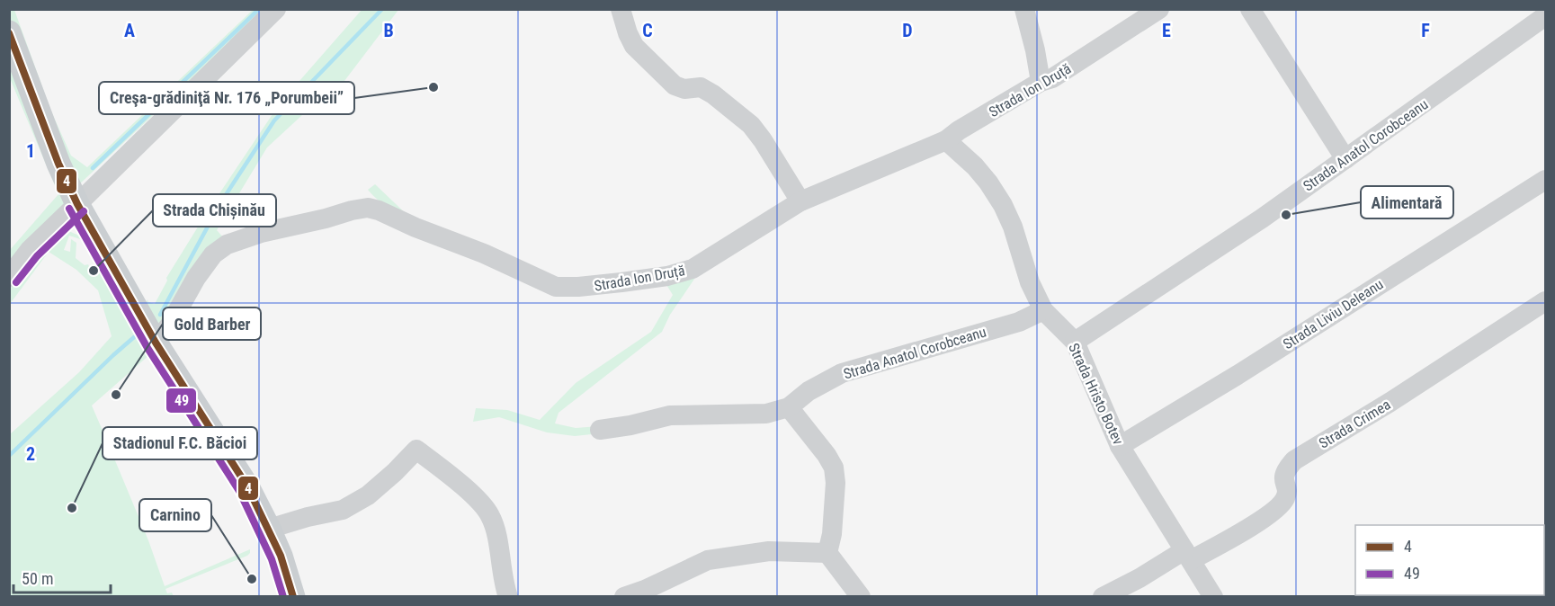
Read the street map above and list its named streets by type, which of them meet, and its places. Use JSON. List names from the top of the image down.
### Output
{
  "streets": {
    "street": [
      "Strada Ion Druță",
      "Strada Anatol Corobceanu",
      "Strada Liviu Deleanu",
      "Strada Hristo Botev",
      "Strada Crimea"
    ]
  },
  "crossings": [
    ["Strada Ion Druță", "Strada Hristo Botev"],
    ["Strada Anatol Corobceanu", "Strada Hristo Botev"],
    ["Strada Liviu Deleanu", "Strada Hristo Botev"],
    ["Strada Hristo Botev", "Strada Crimea"]
  ],
  "places": [
    "Creşa-grădiniţă Nr. 176 „Porumbeii”",
    "Alimentară",
    "Strada Chișinău",
    "Gold Barber",
    "Stadionul F.C. Băcioi",
    "Carnino"
  ],
  "lines": ["transit line 4", "transit line 49"],
  "legend": ["4", "49"],
  "scale_bar": "50 m",
  "grid": {
    "columns": [
      "A",
      "B",
      "C",
      "D",
      "E",
      "F"
    ],
    "rows": ["1", "2"]
  }
}
